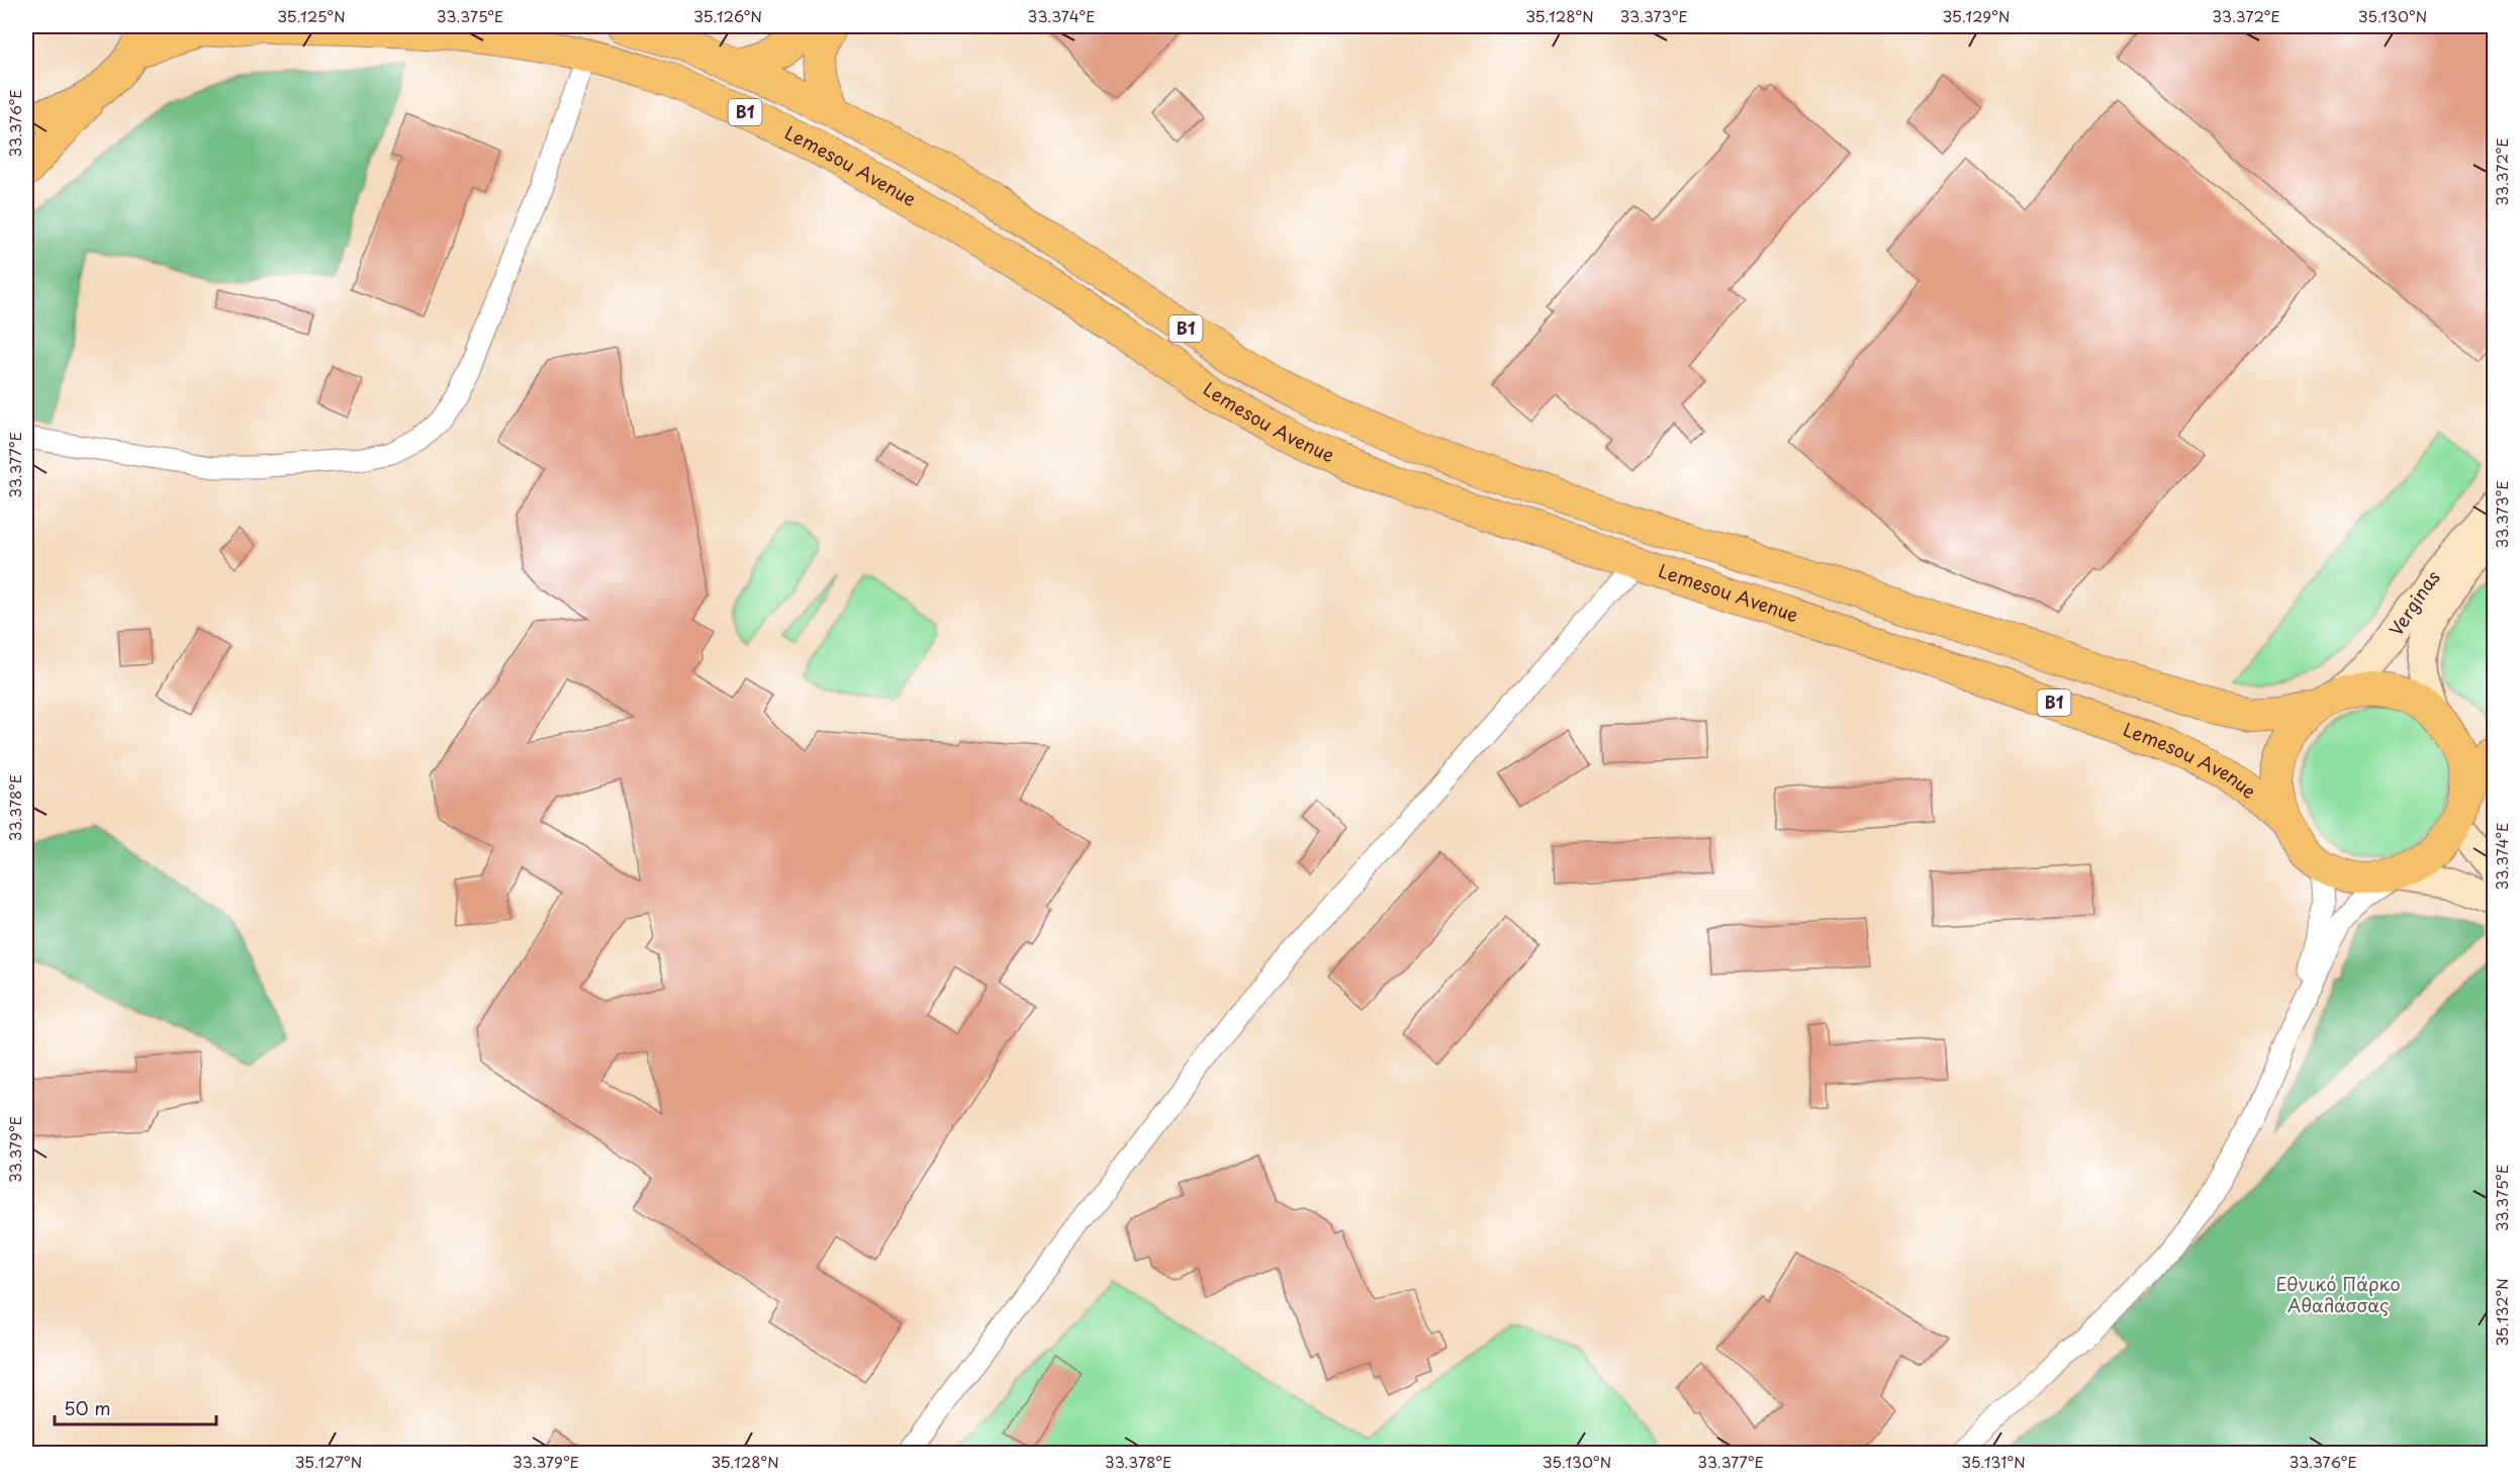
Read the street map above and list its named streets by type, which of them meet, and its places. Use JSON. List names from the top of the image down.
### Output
{
  "streets": {
    "main road": ["B1", "Lemesou Avenue"],
    "street": ["Verginas"]
  },
  "crossings": [
    ["B1", "Lemesou Avenue"],
    ["B1", "Verginas"],
    ["Lemesou Avenue", "Verginas"]
  ],
  "parks": ["Εθνικό Πάρκο Αθαλάσσας"],
  "scale_bar": "50 m",
  "coordinates": [
    "35.125°N",
    "33.375°E",
    "35.126°N",
    "33.374°E",
    "35.128°N",
    "33.373°E",
    "35.129°N",
    "33.372°E",
    "35.130°N",
    "33.376°E",
    "33.377°E",
    "33.378°E",
    "33.379°E",
    "35.132°N",
    "35.127°N",
    "35.131°N"
  ]
}
